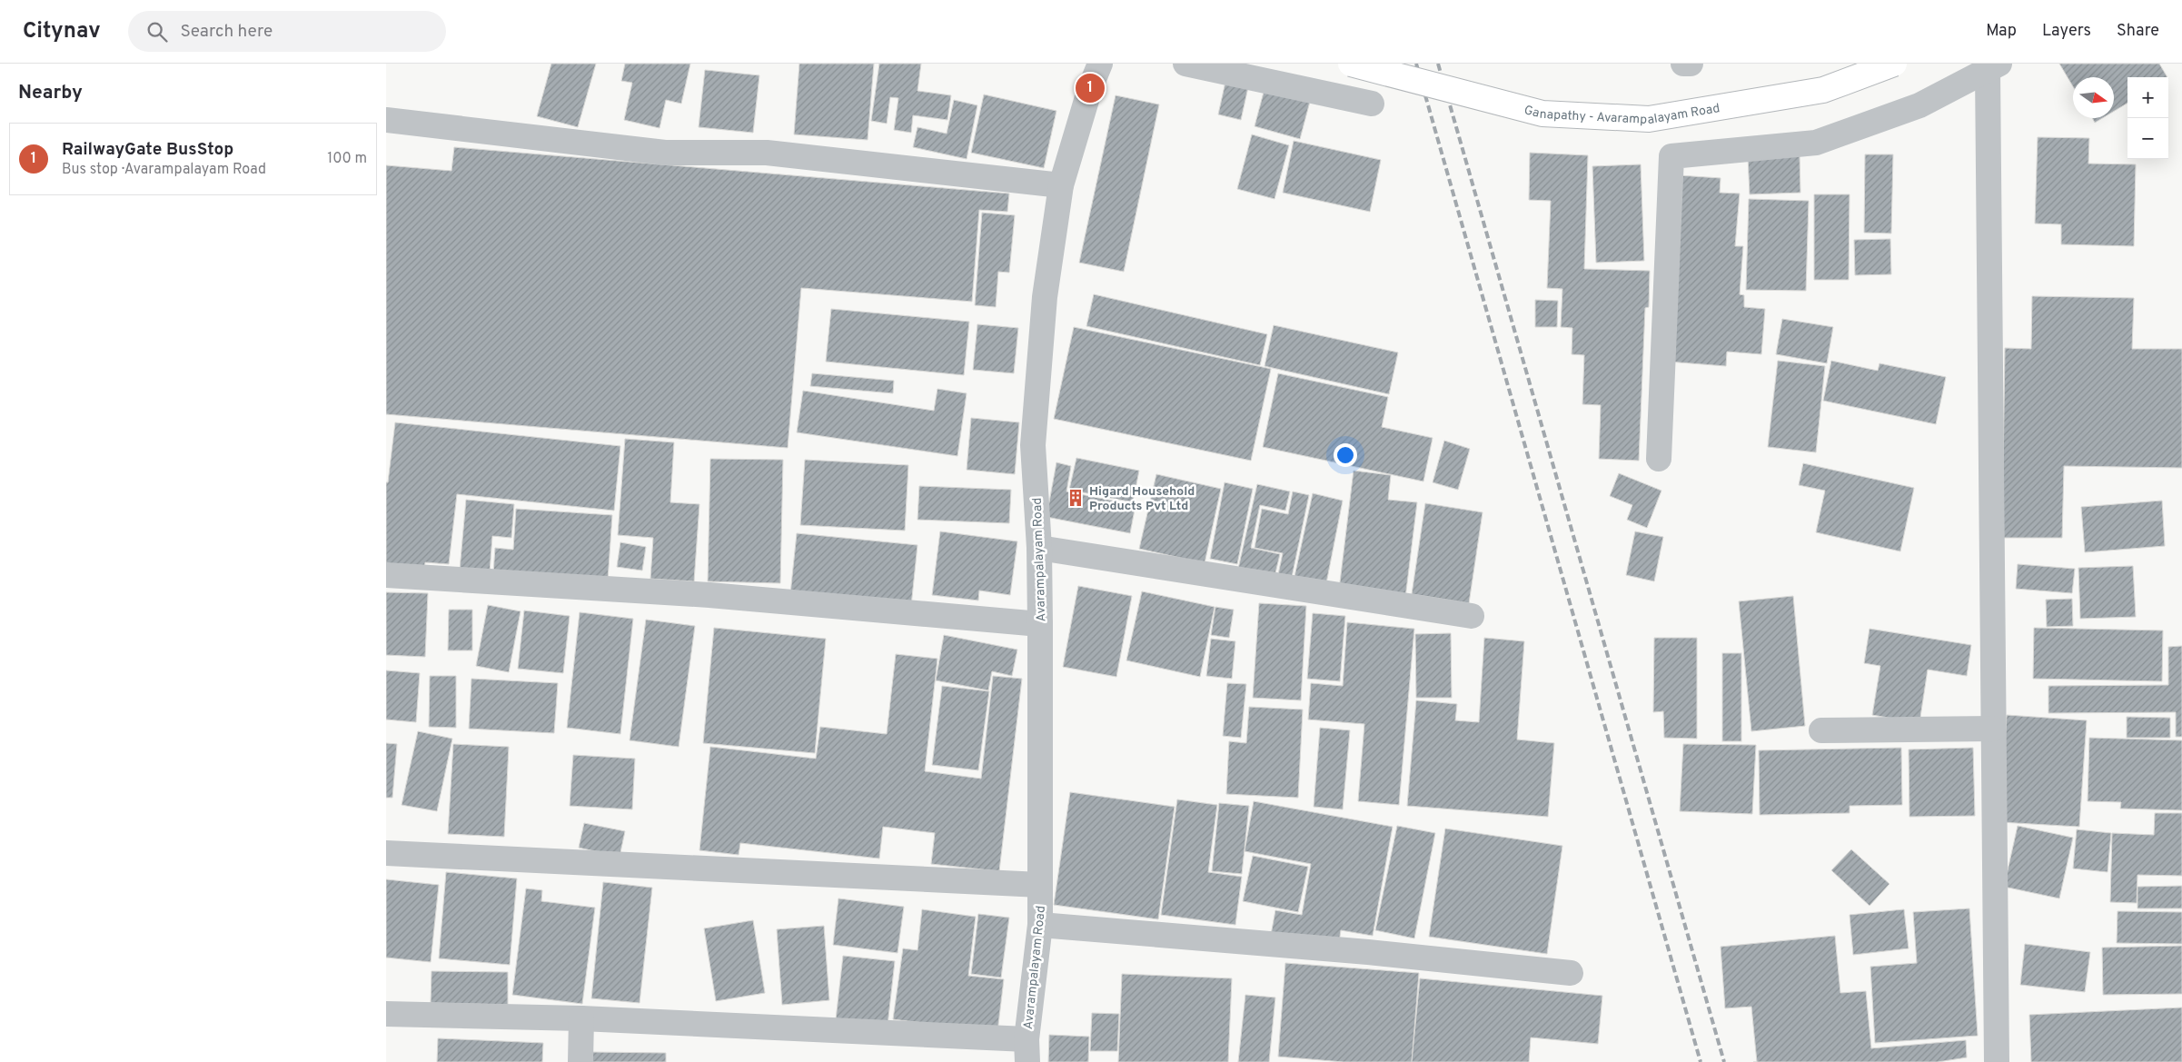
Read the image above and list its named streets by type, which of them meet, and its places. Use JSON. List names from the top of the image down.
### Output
{
  "streets": {
    "main road": ["Ganapathy - Avarampalayam Road"],
    "street": ["Avarampalayam Road"]
  },
  "places": {
    "building": ["Higard Household Products Pvt Ltd"]
  },
  "north": "right",
  "page": {
    "header": "Citynav",
    "search": "Search here",
    "nav": ["Map", "Layers", "Share"],
    "heading": "Nearby",
    "pins": "1",
    "map_buttons": ["+", "−"],
    "list": [
      {
        "mark": "1",
        "name": "RailwayGate BusStop",
        "note": "Bus stop · Avarampalayam Road",
        "value": "100 m"
      }
    ]
  }
}
